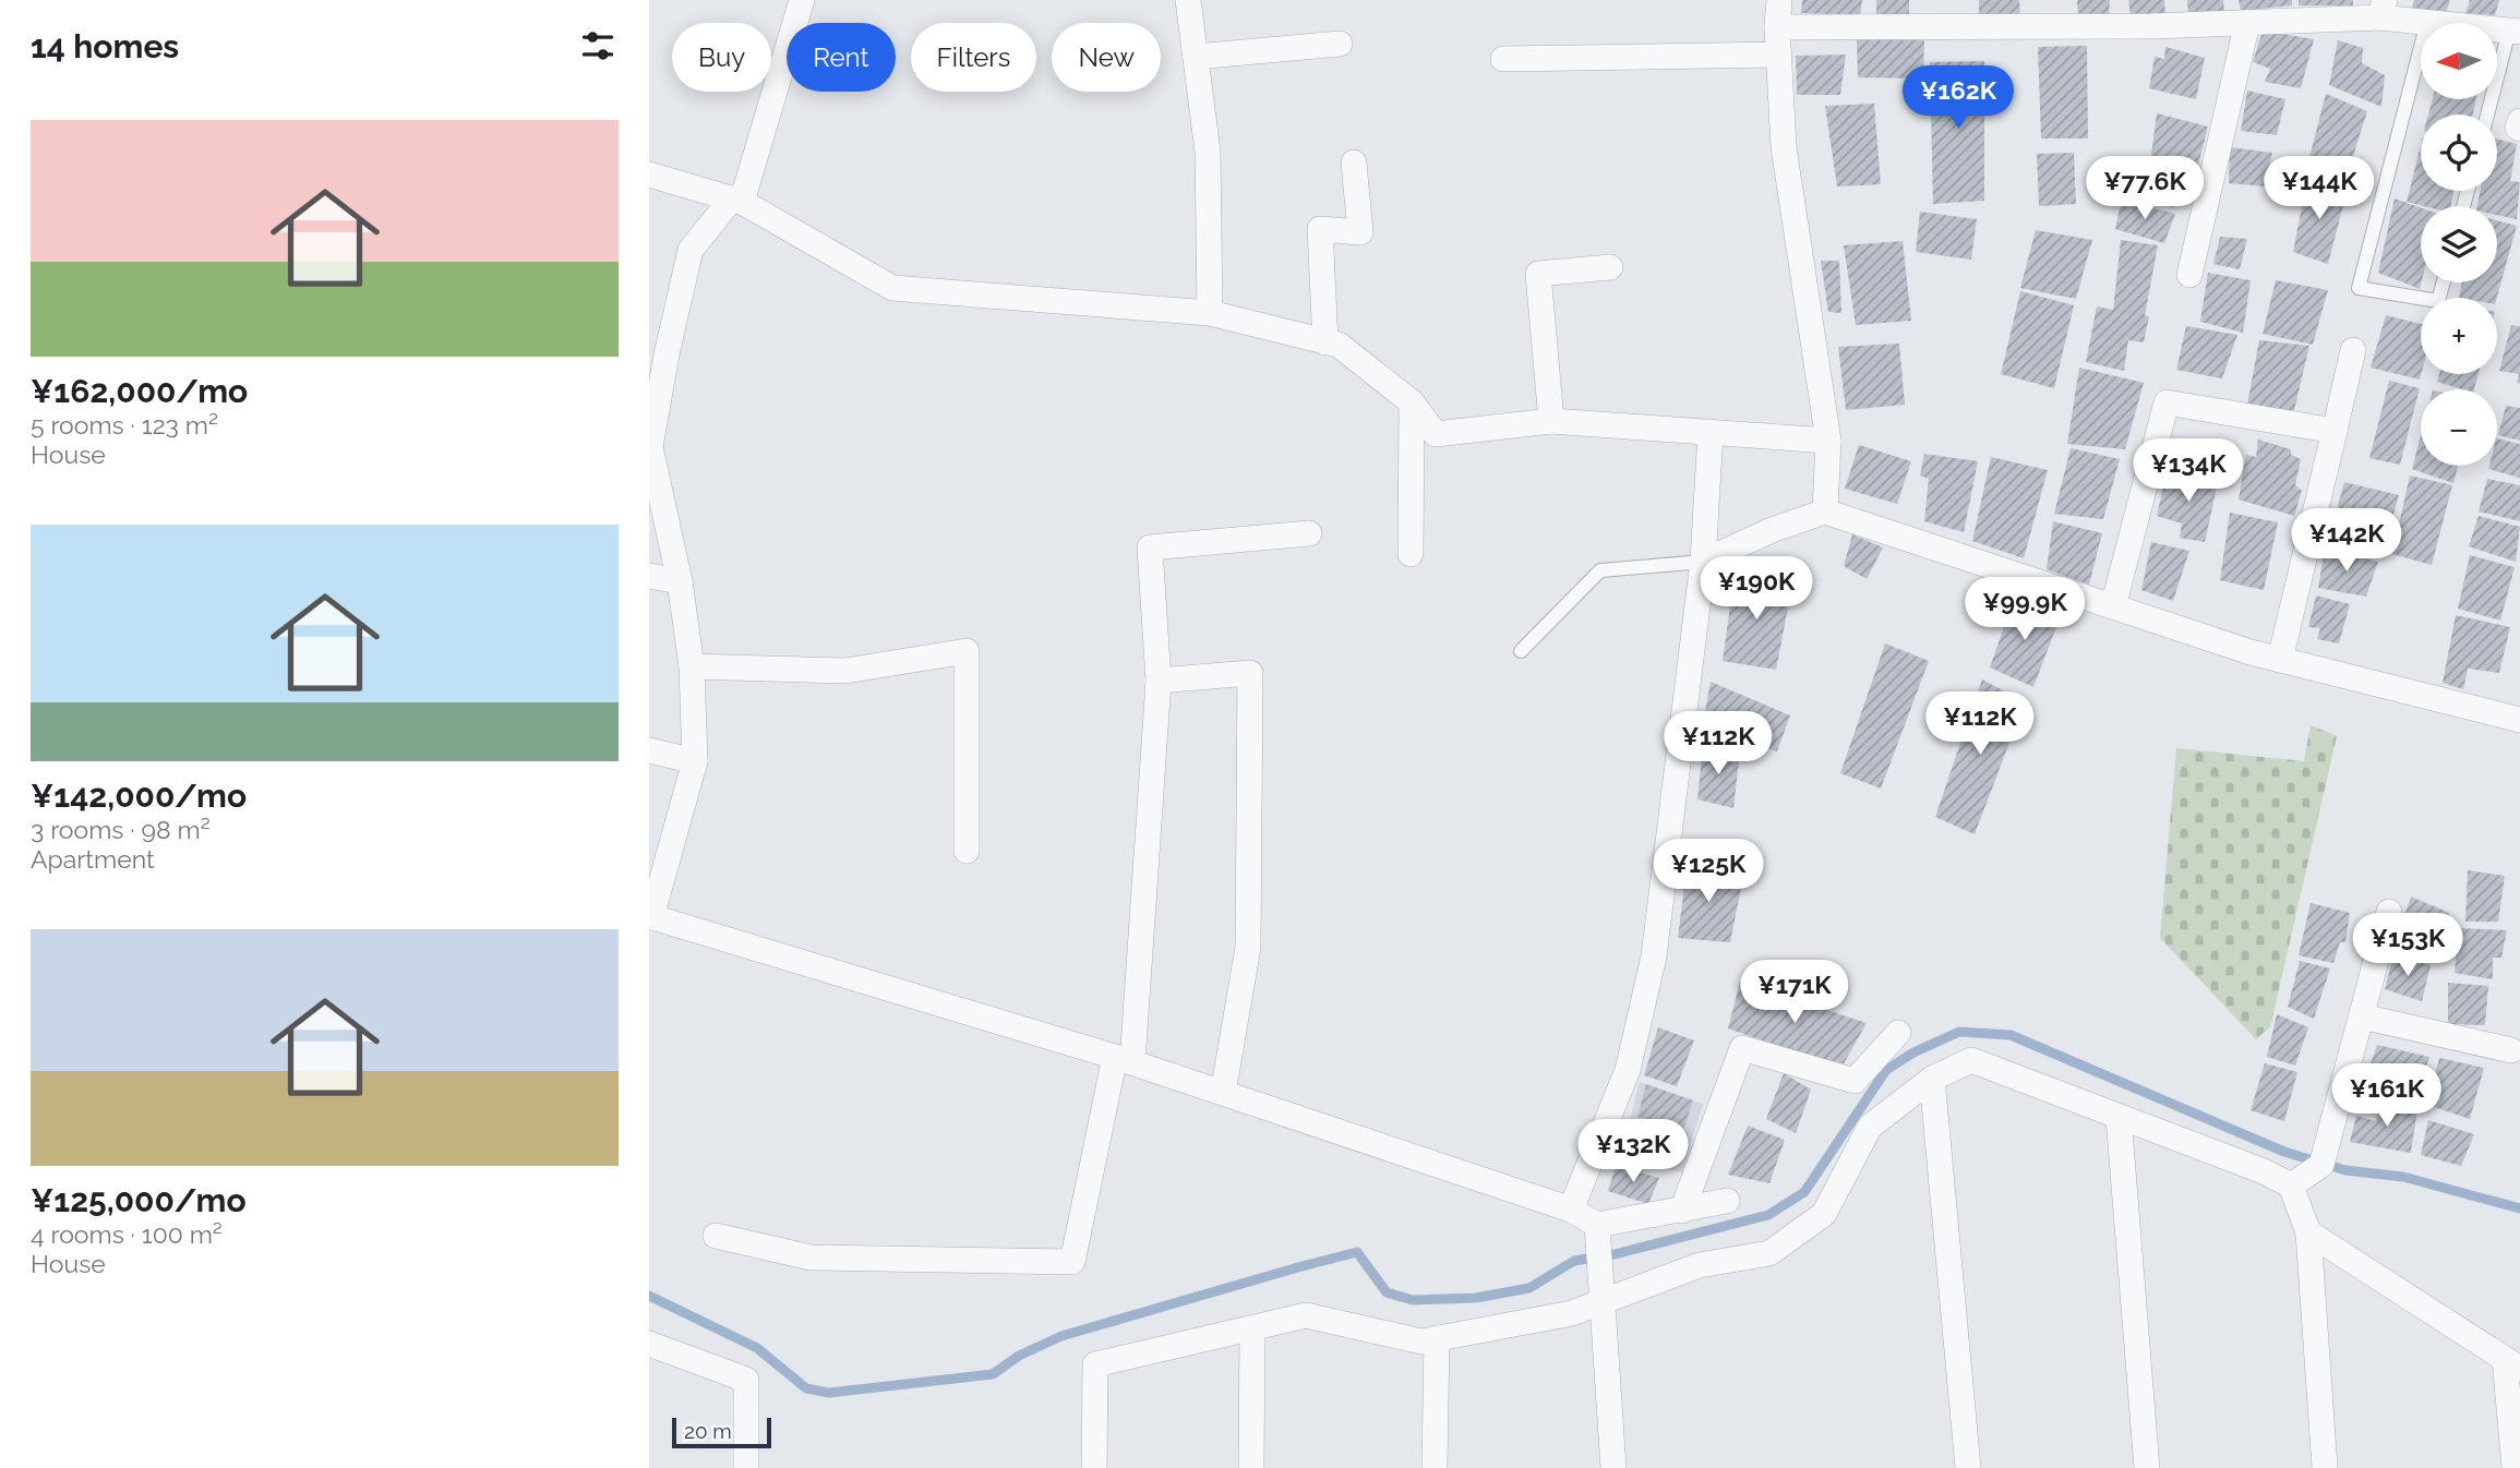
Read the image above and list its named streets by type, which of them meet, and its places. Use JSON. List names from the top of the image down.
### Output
{
  "scale_bar": "20 m",
  "north": "left",
  "page": {
    "heading": "14 homes",
    "map_buttons": ["+", "−"],
    "chip": [
      "Buy",
      "Rent",
      "Filters",
      "New"
    ],
    "price": [
      "¥162K",
      "¥77.6K",
      "¥144K",
      "¥134K",
      "¥142K",
      "¥190K",
      "¥99.9K",
      "¥112K",
      "¥112K",
      "¥125K",
      "¥153K",
      "¥171K",
      "¥161K",
      "¥132K"
    ],
    "list": [
      {
        "name": "¥162,000/mo",
        "note": "5 rooms · 123 m² · House"
      },
      {
        "name": "¥142,000/mo",
        "note": "3 rooms · 98 m² · Apartment"
      },
      {
        "name": "¥125,000/mo",
        "note": "4 rooms · 100 m² · House"
      }
    ],
    "scale": "20 m"
  }
}
